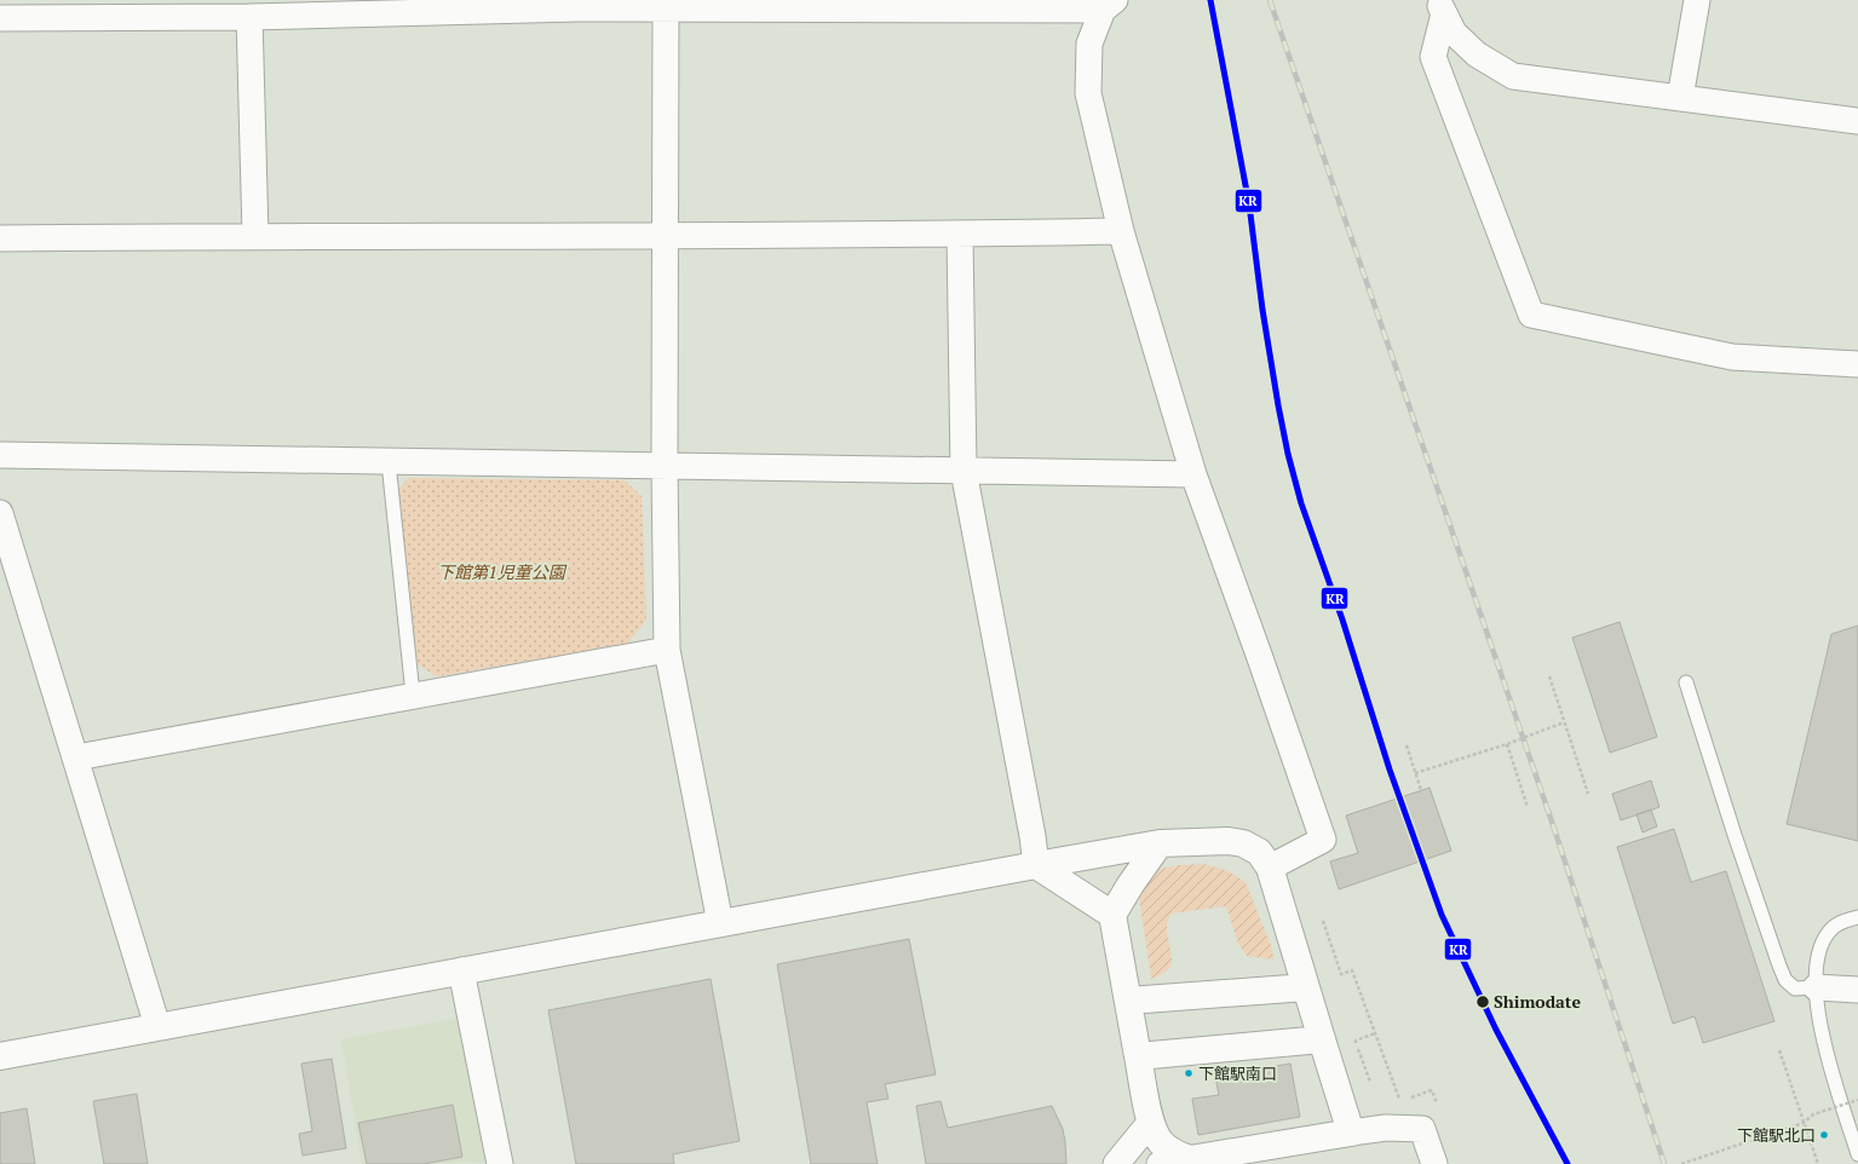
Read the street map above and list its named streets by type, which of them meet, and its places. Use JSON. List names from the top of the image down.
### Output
{
  "parks": ["下館第1児童公園"],
  "places": ["Shimodate", "下館駅南口", "下館駅北口"],
  "lines": ["transit line KR"]
}
